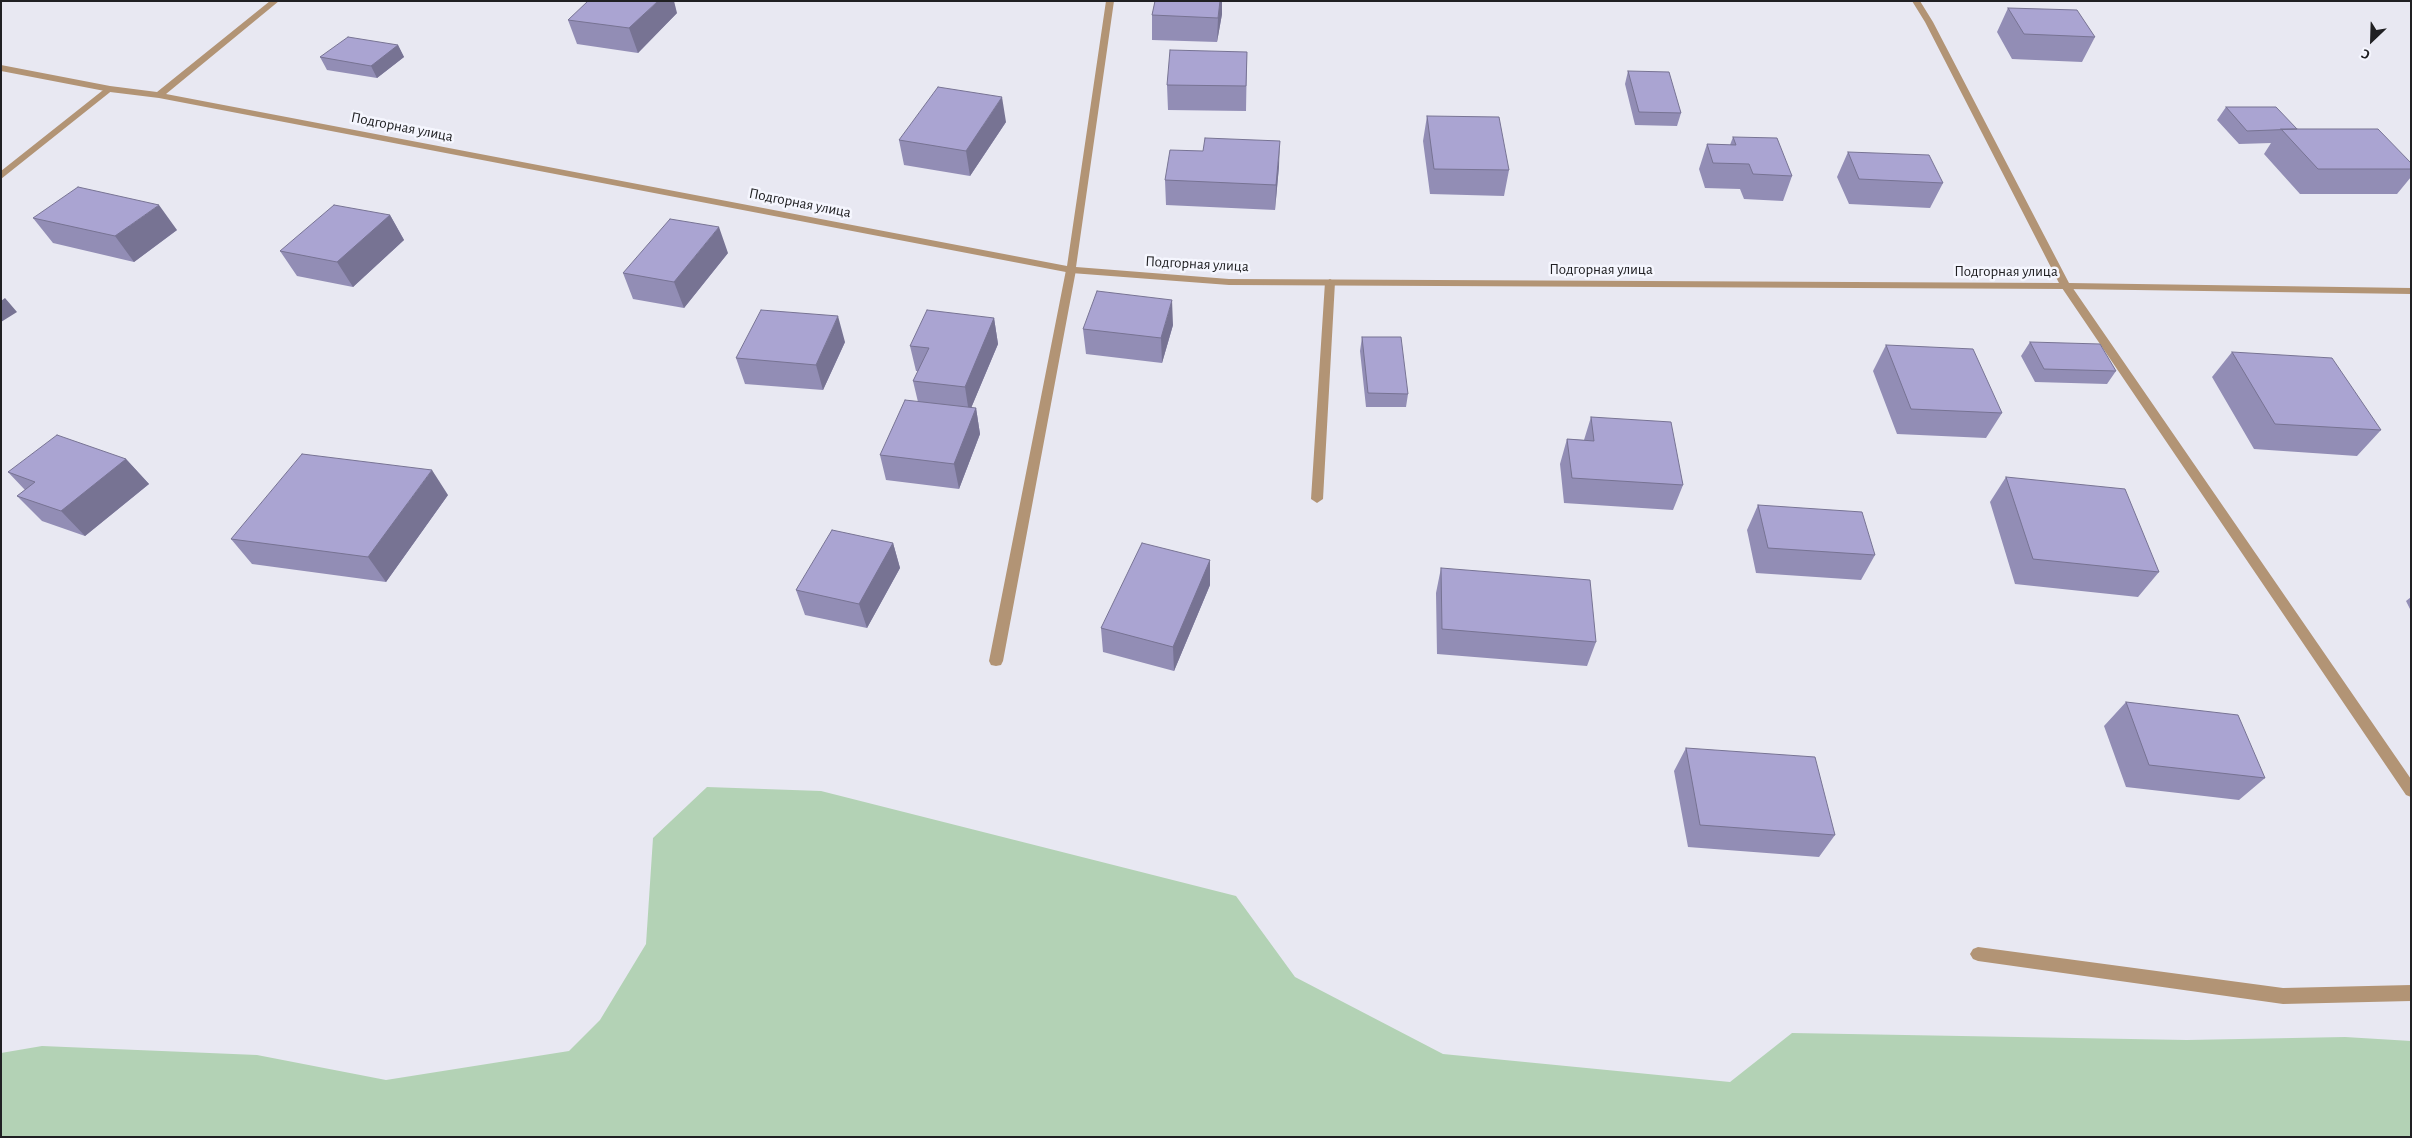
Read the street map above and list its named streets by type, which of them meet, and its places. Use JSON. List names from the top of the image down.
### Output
{
  "streets": {
    "street": ["Подгорная улица"]
  },
  "north": "bottom left"
}
